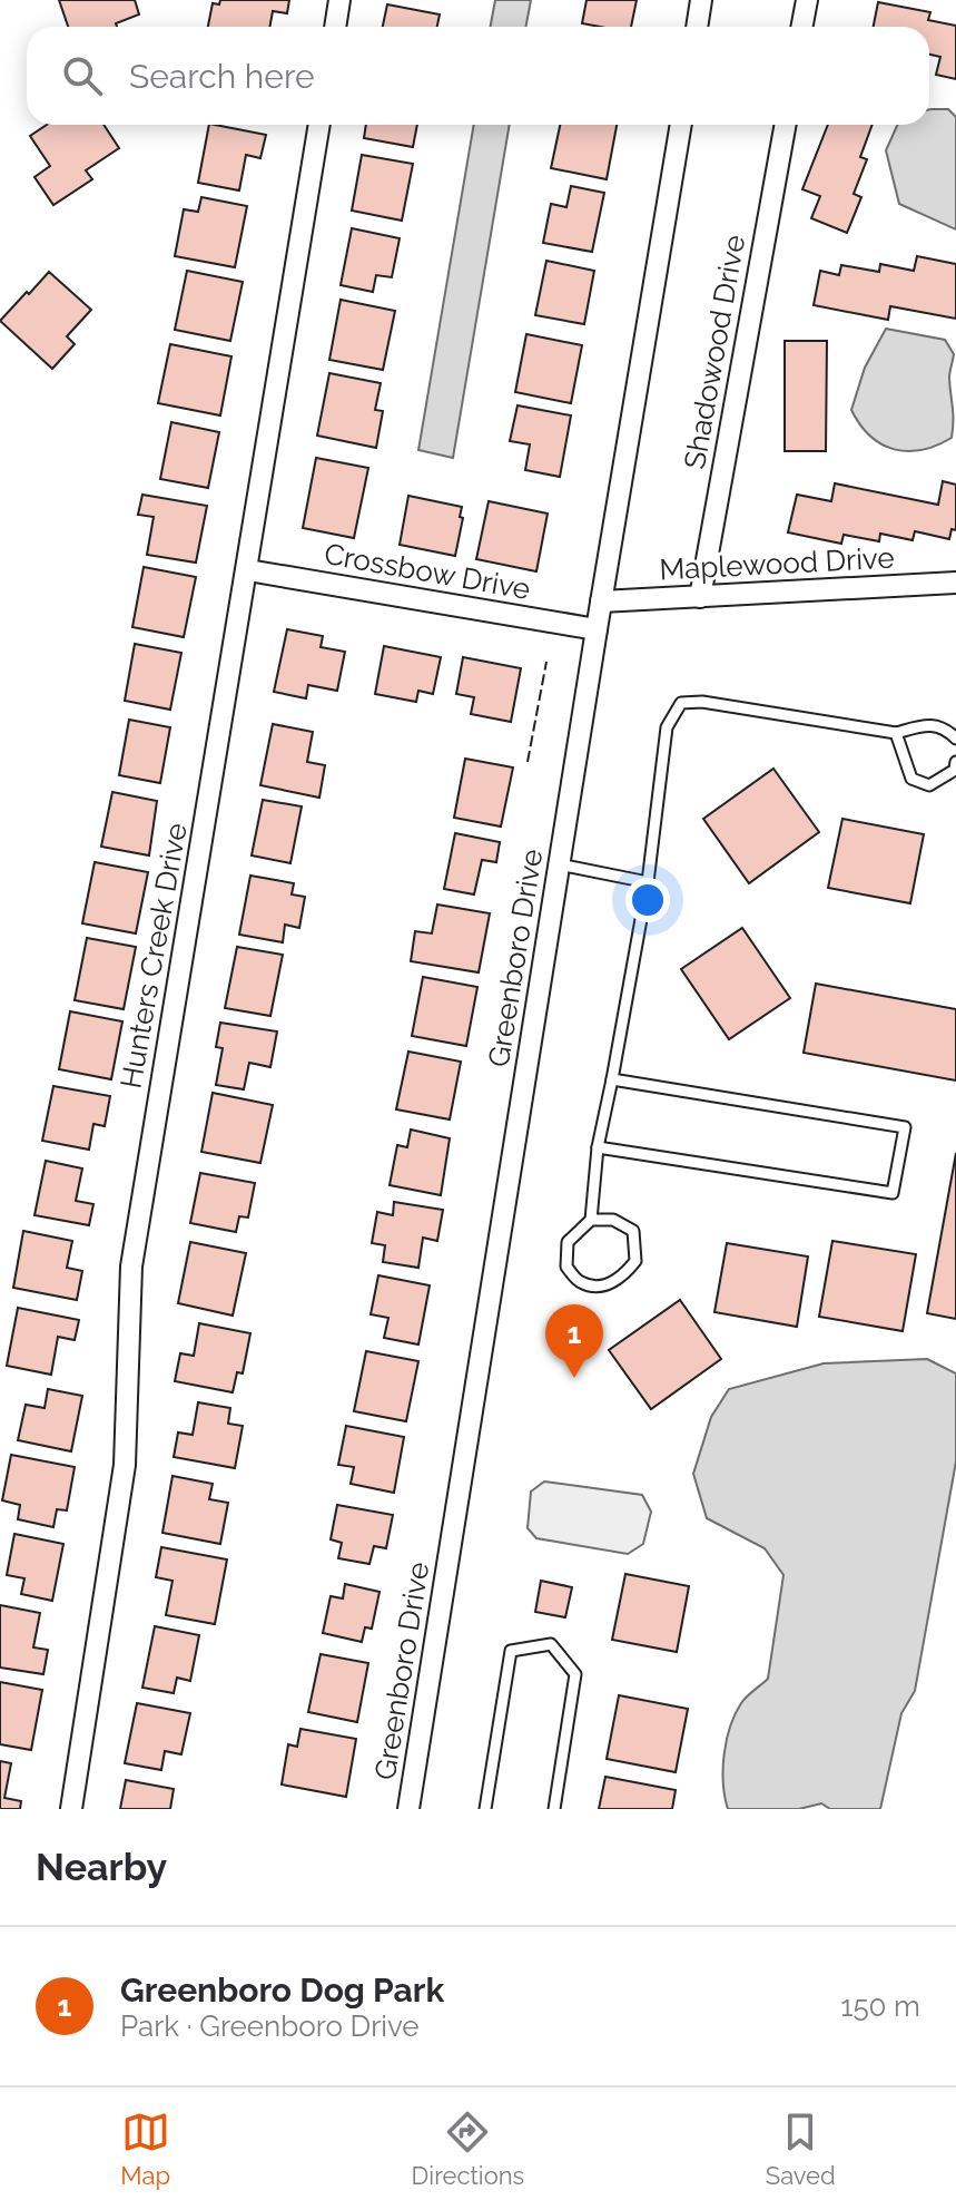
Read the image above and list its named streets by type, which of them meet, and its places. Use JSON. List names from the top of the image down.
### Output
{
  "streets": {
    "street": [
      "Shadowood Drive",
      "Maplewood Drive",
      "Crossbow Drive",
      "Hunters Creek Drive",
      "Greenboro Drive"
    ]
  },
  "crossings": [
    ["Shadowood Drive", "Maplewood Drive"],
    ["Maplewood Drive", "Greenboro Drive"],
    ["Crossbow Drive", "Hunters Creek Drive"],
    ["Crossbow Drive", "Greenboro Drive"]
  ],
  "page": {
    "search": "Search here",
    "pins": "1",
    "heading": "Nearby",
    "list": [
      {
        "mark": "1",
        "name": "Greenboro Dog Park",
        "note": "Park · Greenboro Drive",
        "value": "150 m"
      }
    ],
    "nav": ["Map", "Directions", "Saved"]
  }
}
